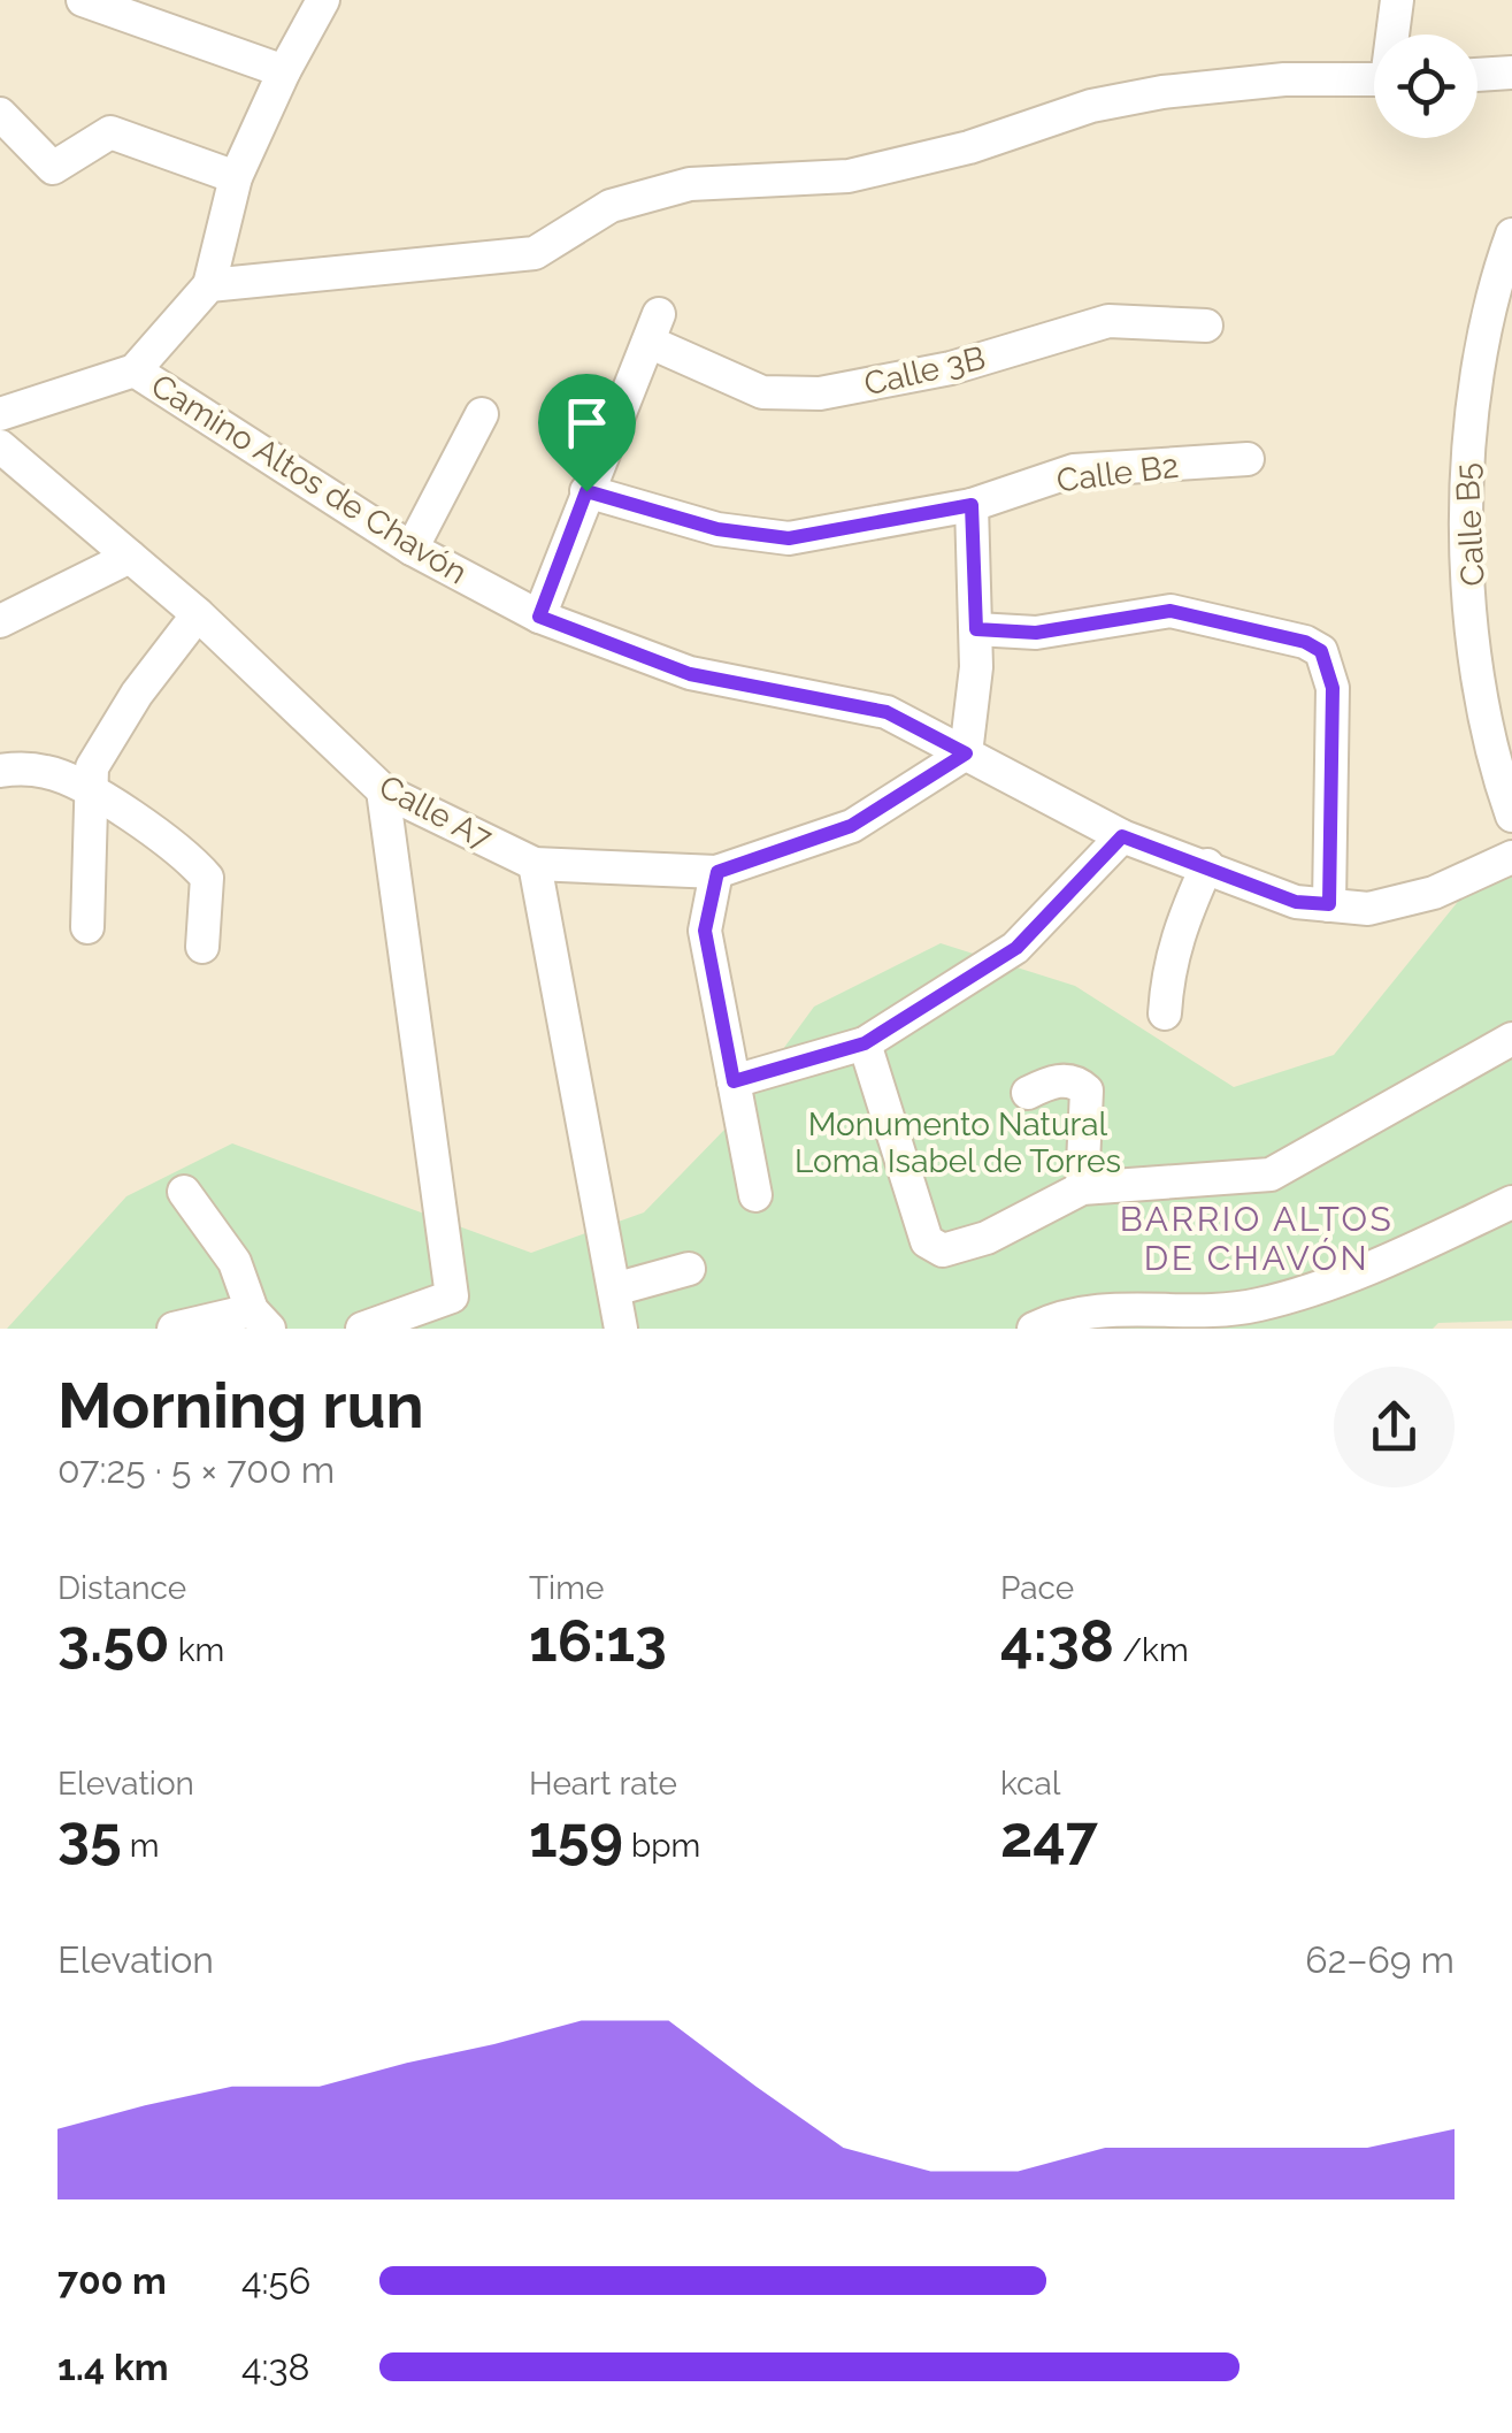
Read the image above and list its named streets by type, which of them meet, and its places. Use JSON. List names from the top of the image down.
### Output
{
  "streets": {
    "street": [
      "Calle 3B",
      "Calle B2",
      "Camino Altos de Chavón",
      "Calle B5",
      "Calle A7"
    ]
  },
  "crossings": [
    ["Calle 3B", "Calle B2"],
    ["Camino Altos de Chavón", "Calle A7"]
  ],
  "districts": ["BARRIO ALTOS DE CHAVÓN"],
  "parks": ["Monumento Natural Loma Isabel de Torres"],
  "page": {
    "heading": ["Morning run", "07:25 · 5 × 700 m"],
    "stats": [
      ["Distance", "3.50 km"],
      ["Time", "16:13"],
      ["Pace", "4:38 /km"],
      ["Elevation", "35 m"],
      ["Heart rate", "159 bpm"],
      ["kcal", "247"]
    ],
    "chart": ["Elevation", "62–69 m"],
    "list": [
      {
        "name": "700 m",
        "note": "4:56"
      },
      {
        "name": "1.4 km",
        "note": "4:38"
      }
    ]
  }
}
